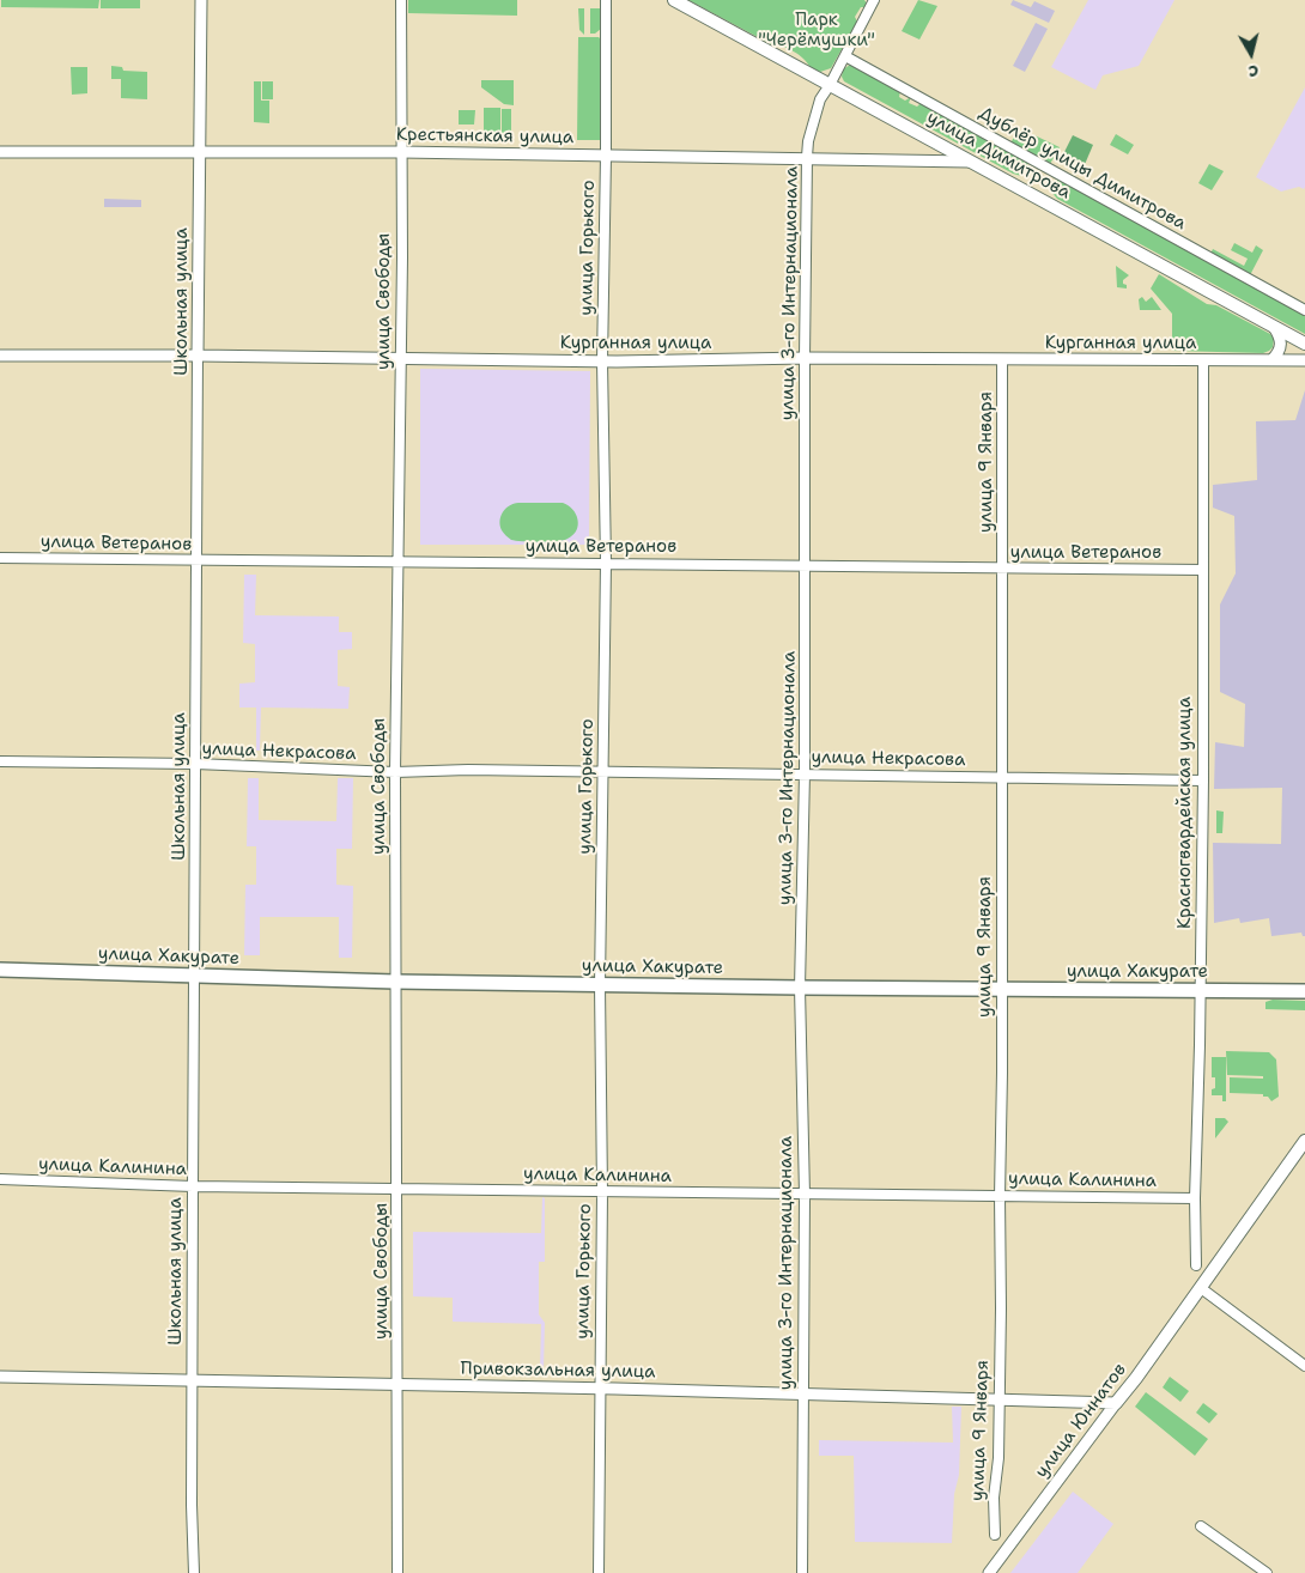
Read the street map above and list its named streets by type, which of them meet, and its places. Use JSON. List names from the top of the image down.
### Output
{
  "streets": {
    "main road": ["улица Димитрова", "улица Хакурате", "улица Юннатов"],
    "street": [
      "Крестьянская улица",
      "Дублёр улицы Димитрова",
      "улица Горького",
      "улица 3-го Интернационала",
      "Школьная улица",
      "улица Свободы",
      "Курганная улица",
      "улица 9 Января",
      "улица Ветеранов",
      "улица Некрасова",
      "Красногвардейская улица",
      "улица Калинина",
      "Привокзальная улица"
    ]
  },
  "crossings": [
    ["Крестьянская улица", "улица Димитрова"],
    ["Крестьянская улица", "улица Горького"],
    ["Крестьянская улица", "улица 3-го Интернационала"],
    ["Крестьянская улица", "Школьная улица"],
    ["Крестьянская улица", "улица Свободы"],
    ["улица Димитрова", "улица 3-го Интернационала"],
    ["Дублёр улицы Димитрова", "улица 3-го Интернационала"],
    ["улица Горького", "Курганная улица"],
    ["улица Горького", "улица Ветеранов"],
    ["улица Горького", "улица Некрасова"],
    ["улица Горького", "улица Хакурате"],
    ["улица Горького", "улица Калинина"],
    ["улица Горького", "Привокзальная улица"],
    ["улица 3-го Интернационала", "Курганная улица"],
    ["улица 3-го Интернационала", "улица Ветеранов"],
    ["улица 3-го Интернационала", "улица Некрасова"],
    ["улица 3-го Интернационала", "улица Хакурате"],
    ["улица 3-го Интернационала", "улица Калинина"],
    ["улица 3-го Интернационала", "Привокзальная улица"],
    ["Школьная улица", "Курганная улица"],
    ["Школьная улица", "улица Ветеранов"],
    ["Школьная улица", "улица Некрасова"],
    ["Школьная улица", "улица Хакурате"],
    ["Школьная улица", "улица Калинина"],
    ["Школьная улица", "Привокзальная улица"],
    ["улица Свободы", "Курганная улица"],
    ["улица Свободы", "улица Ветеранов"],
    ["улица Свободы", "улица Некрасова"],
    ["улица Свободы", "улица Хакурате"],
    ["улица Свободы", "улица Калинина"],
    ["улица Свободы", "Привокзальная улица"],
    ["Курганная улица", "улица 9 Января"],
    ["Курганная улица", "Красногвардейская улица"],
    ["улица 9 Января", "улица Ветеранов"],
    ["улица 9 Января", "улица Некрасова"],
    ["улица 9 Января", "улица Хакурате"],
    ["улица 9 Января", "улица Калинина"],
    ["улица 9 Января", "Привокзальная улица"],
    ["улица Ветеранов", "Красногвардейская улица"],
    ["улица Некрасова", "Красногвардейская улица"],
    ["Красногвардейская улица", "улица Хакурате"],
    ["Красногвардейская улица", "улица Калинина"],
    ["Привокзальная улица", "улица Юннатов"]
  ],
  "parks": ["Парк \"Черёмушки\""],
  "north": "bottom"
}
